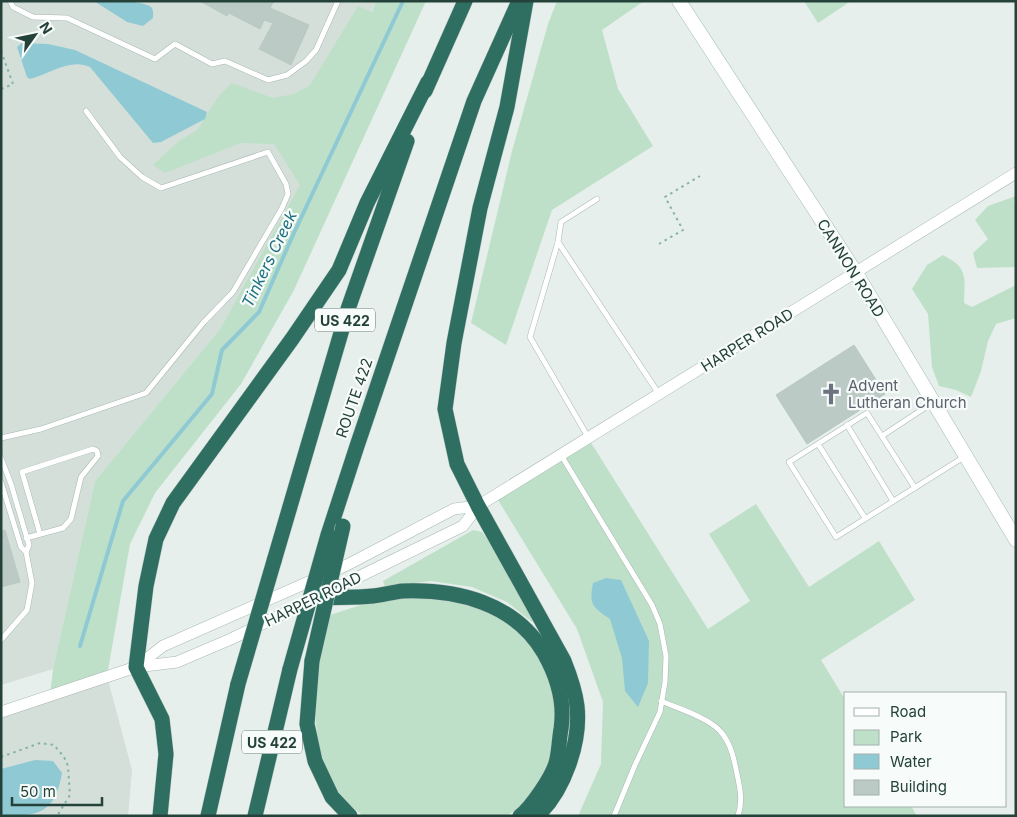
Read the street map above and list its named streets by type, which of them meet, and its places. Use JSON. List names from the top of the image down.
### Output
{
  "streets": {
    "highway": ["US 422", "ROUTE 422"],
    "main road": ["CANNON ROAD"],
    "street": ["HARPER ROAD"]
  },
  "crossings": [
    ["CANNON ROAD", "HARPER ROAD"]
  ],
  "water": ["Tinkers Creek"],
  "places": {
    "church": ["Advent Lutheran Church"]
  },
  "legend": [
    "Road",
    "Park",
    "Water",
    "Building"
  ],
  "scale_bar": "50 m",
  "north": "top right"
}
